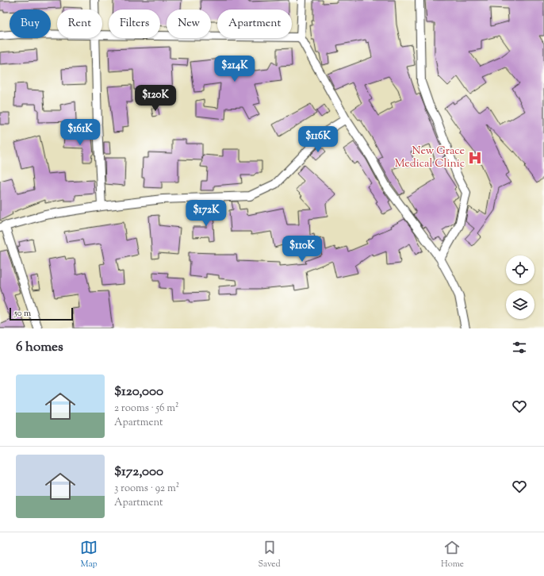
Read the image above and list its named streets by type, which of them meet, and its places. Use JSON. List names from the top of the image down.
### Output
{
  "places": {
    "hospital": ["New Grace Medical Clinic"]
  },
  "scale_bar": "50 m",
  "page": {
    "chip": [
      "Buy",
      "Rent",
      "Filters",
      "New",
      "Apartment"
    ],
    "price": [
      "$214K",
      "$120K",
      "$161K",
      "$116K",
      "$172K",
      "$110K"
    ],
    "scale": "50 m",
    "heading": "6 homes",
    "list": [
      {
        "name": "$120,000",
        "note": "2 rooms · 56 m² · Apartment"
      },
      {
        "name": "$172,000",
        "note": "3 rooms · 92 m² · Apartment"
      }
    ],
    "tabs": ["Map", "Saved", "Home"]
  }
}
